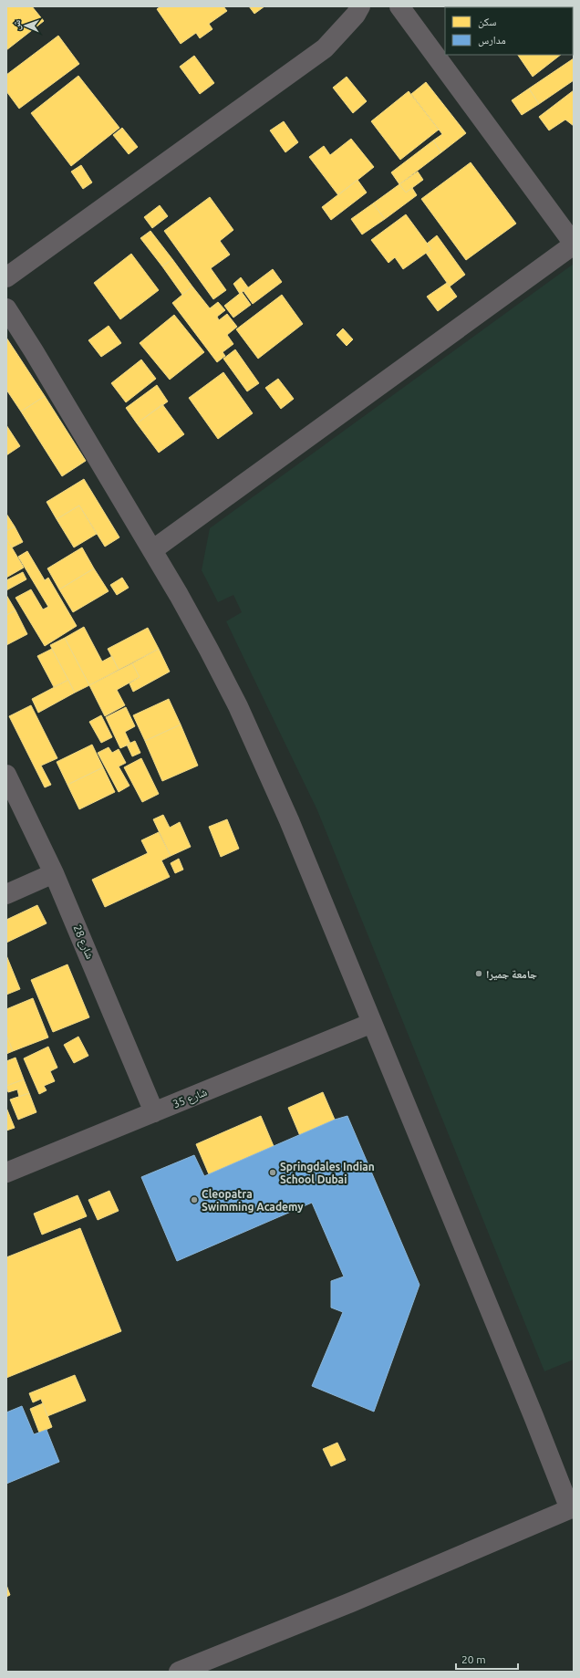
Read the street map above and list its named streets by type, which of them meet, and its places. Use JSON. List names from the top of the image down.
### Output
{
  "streets": {
    "street": ["شارع 28", "شارع 35"]
  },
  "crossings": [
    ["شارع 28", "شارع 35"]
  ],
  "places": ["جامعة جميرا", "Springdales Indian School Dubai", "Cleopatra Swimming Academy"],
  "legend": ["سكن", "مدارس"],
  "scale_bar": "20 m",
  "north": "left"
}
